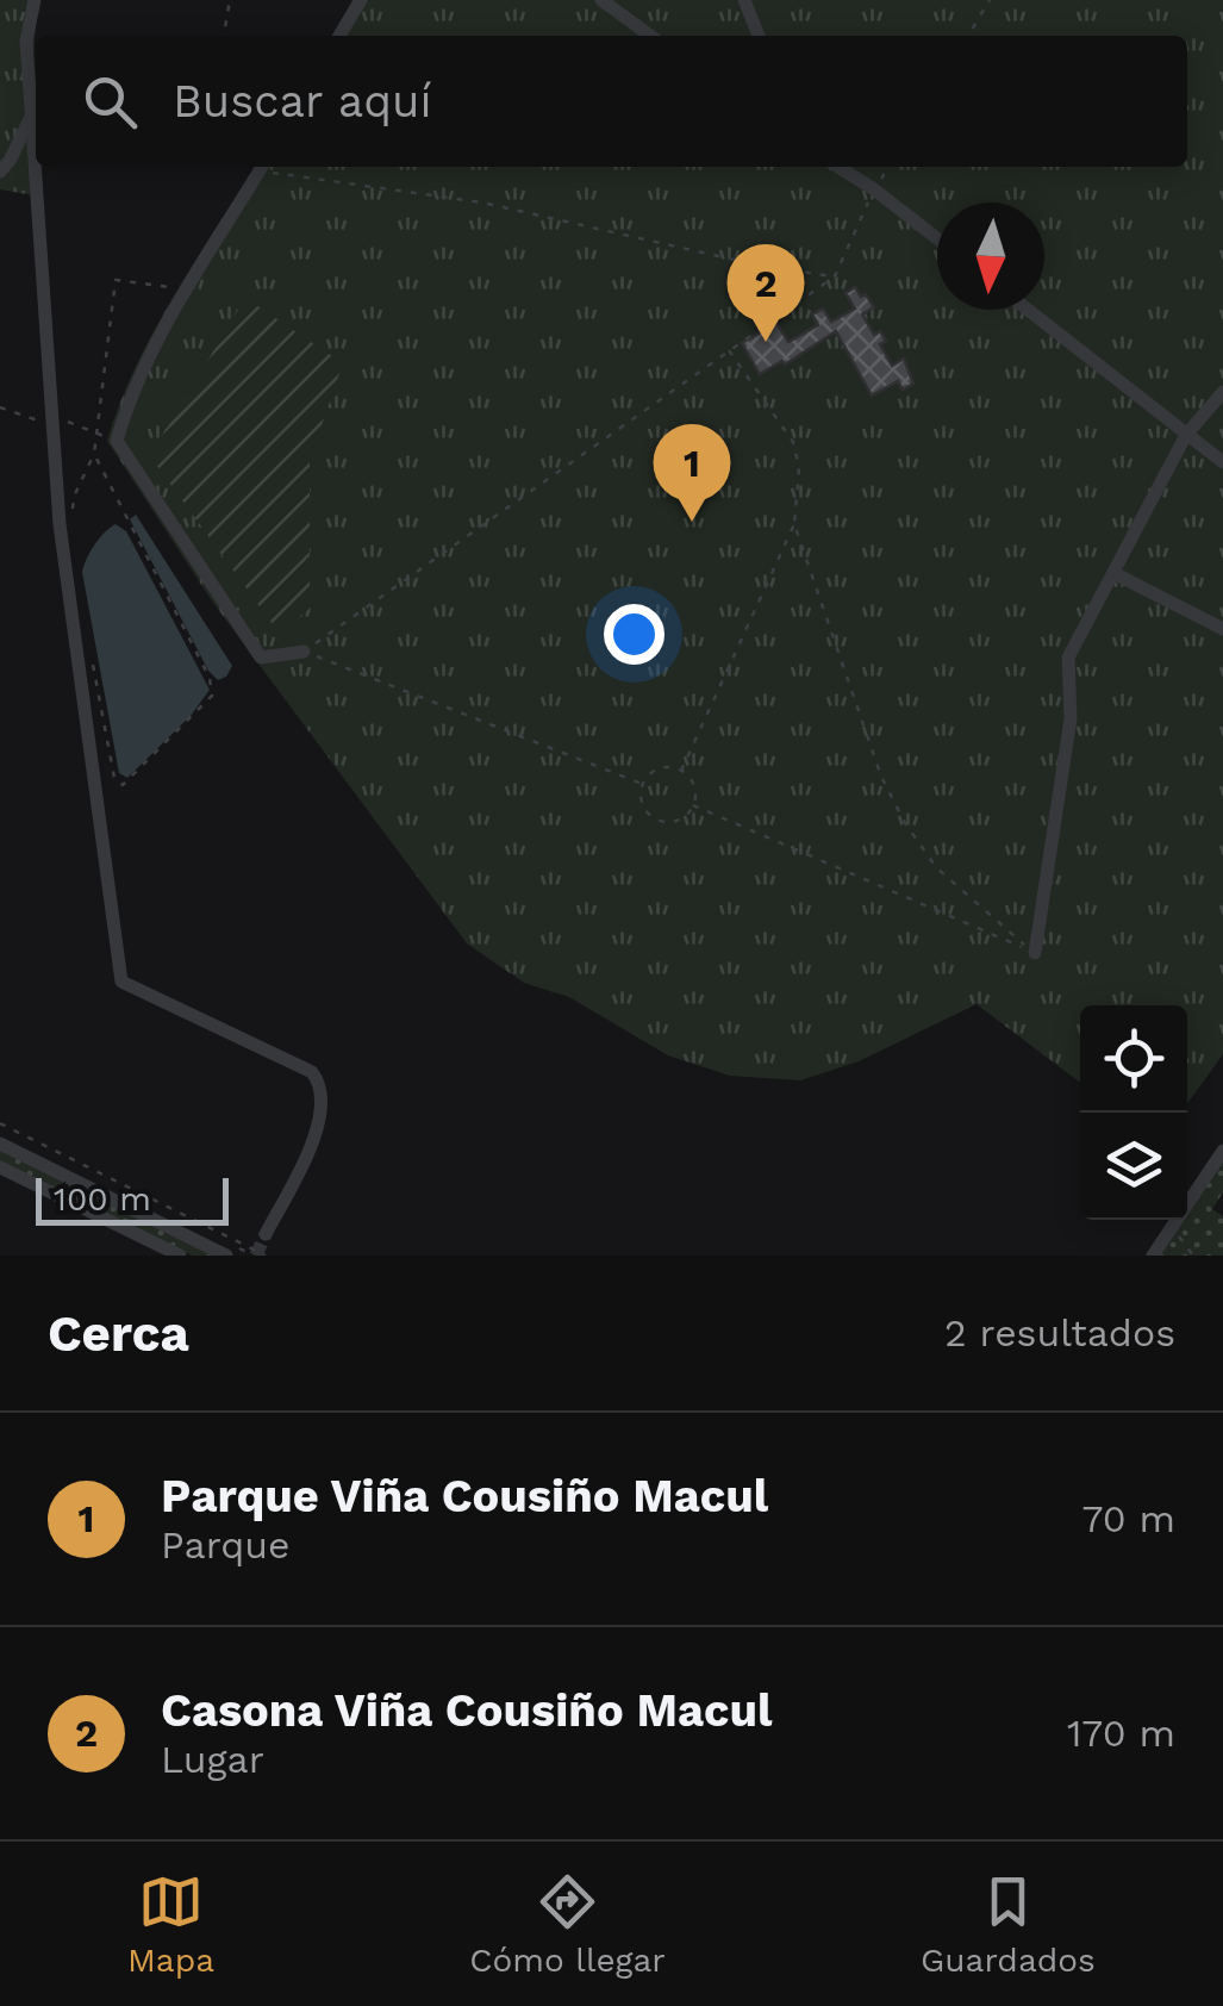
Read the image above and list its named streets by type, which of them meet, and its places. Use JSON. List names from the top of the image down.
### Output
{
  "scale_bar": "100 m",
  "north": "bottom",
  "page": {
    "search": "Buscar aquí",
    "pins": ["2", "1"],
    "scale": "100 m",
    "heading": ["Cerca", "2 resultados"],
    "list": [
      {
        "mark": "1",
        "name": "Parque Viña Cousiño Macul",
        "note": "Parque",
        "value": "70 m"
      },
      {
        "mark": "2",
        "name": "Casona Viña Cousiño Macul",
        "note": "Lugar",
        "value": "170 m"
      }
    ],
    "nav": ["Mapa", "Cómo llegar", "Guardados"]
  }
}
